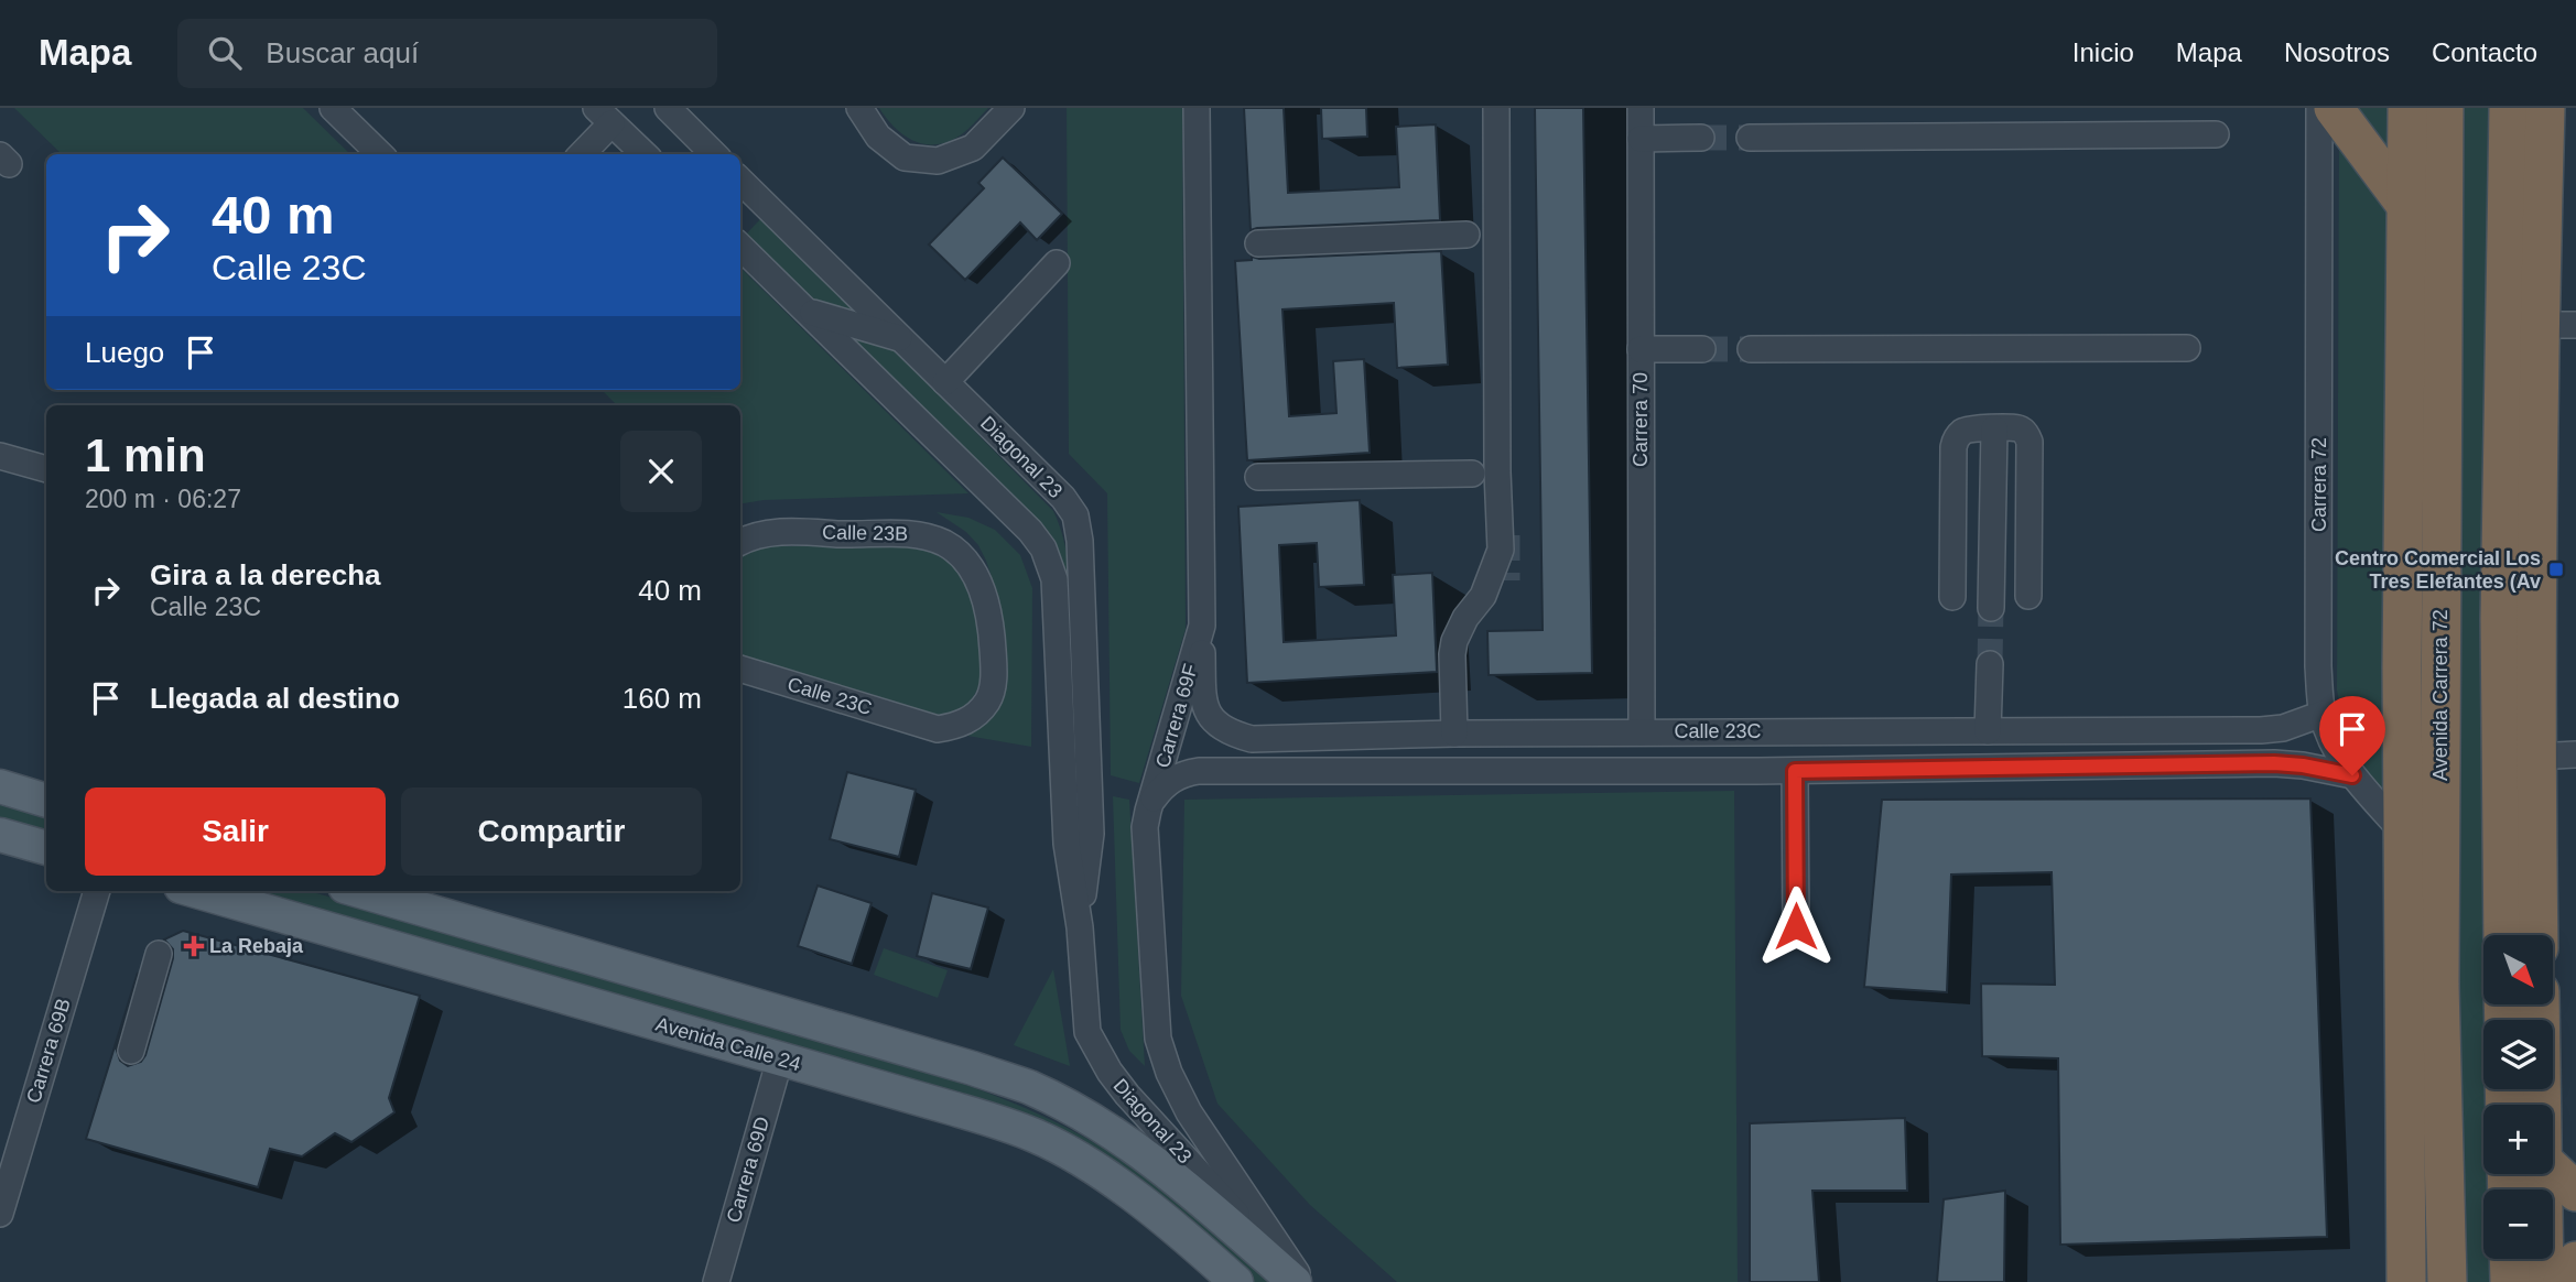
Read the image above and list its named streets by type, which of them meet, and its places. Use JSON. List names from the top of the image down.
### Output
{
  "streets": {
    "highway": ["Avenida Carrera 72"],
    "main road": ["Avenida Calle 24"],
    "street": [
      "Carrera 70",
      "Diagonal 23",
      "Carrera 72",
      "Calle 23B",
      "Calle 23C",
      "Carrera 69F",
      "Carrera 69B",
      "Carrera 69D"
    ]
  },
  "crossings": [
    ["Carrera 70", "Calle 23C"],
    ["Diagonal 23", "Carrera 69F"],
    ["Carrera 72", "Avenida Carrera 72"],
    ["Carrera 72", "Calle 23C"],
    ["Calle 23B", "Calle 23C"],
    ["Calle 23C", "Carrera 69F"],
    ["Avenida Calle 24", "Carrera 69D"]
  ],
  "places": {
    "transit": ["Centro Comercial Los Tres Elefantes (Av"],
    "health": ["La Rebaja"]
  },
  "north": "bottom right",
  "page": {
    "header": "Mapa",
    "search": "Buscar aquí",
    "nav": [
      "Inicio",
      "Mapa",
      "Nosotros",
      "Contacto"
    ],
    "turn": ["40 m", "Calle 23C"],
    "then": "Luego",
    "heading": ["1 min", "200 m · 06:27"],
    "list": [
      {
        "name": "Gira a la derecha",
        "note": "Calle 23C",
        "value": "40 m"
      },
      {
        "name": "Llegada al destino",
        "value": "160 m"
      }
    ],
    "buttons": ["Salir", "Compartir"],
    "map_buttons": ["+", "−"]
  }
}
